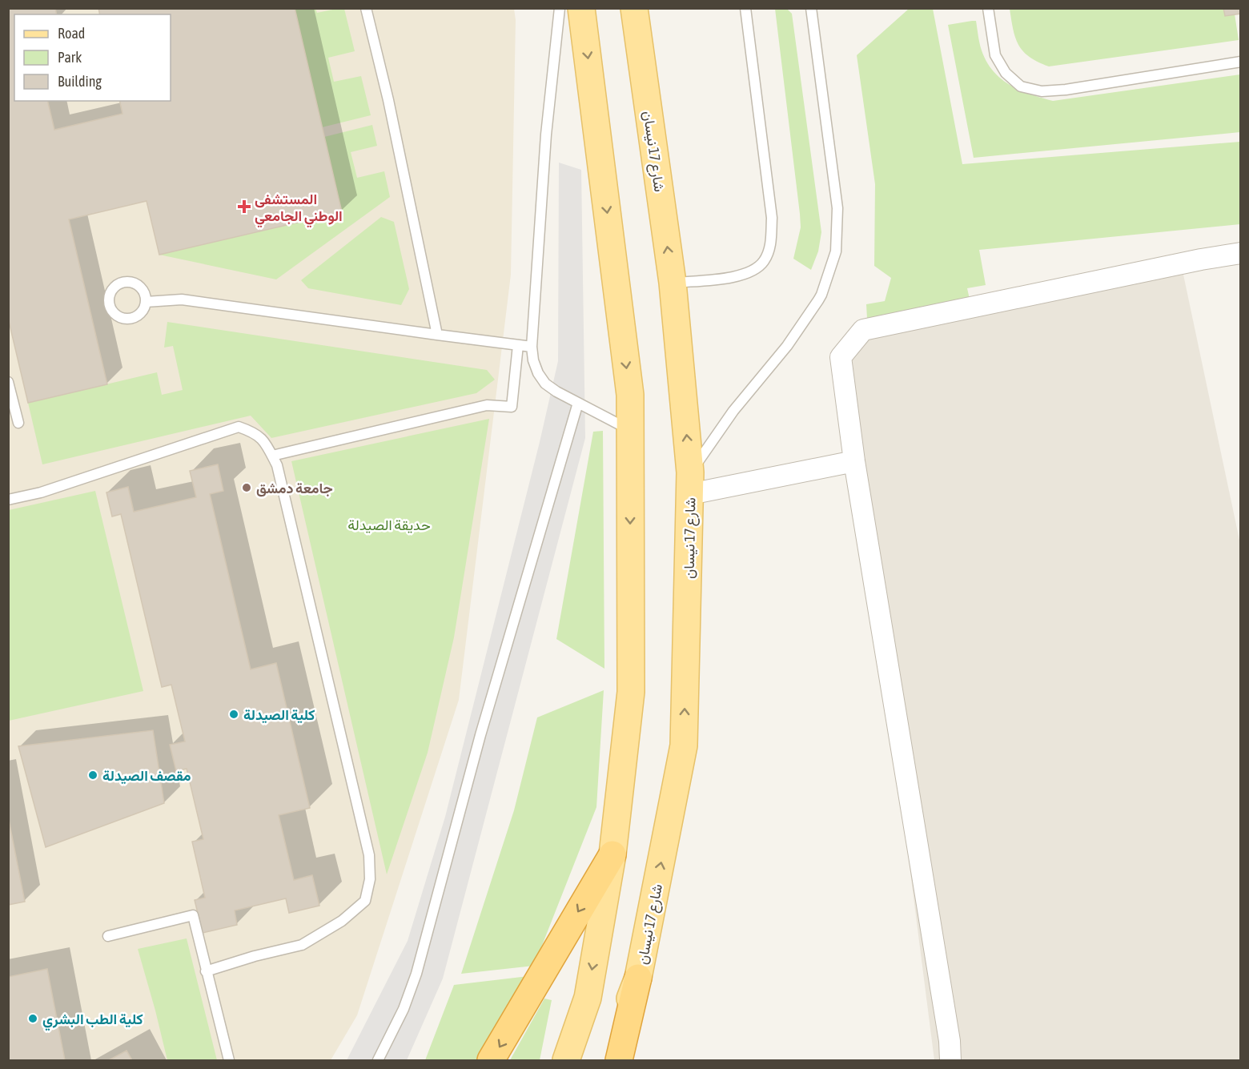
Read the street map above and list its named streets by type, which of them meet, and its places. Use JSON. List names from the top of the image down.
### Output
{
  "streets": {
    "main road": ["شارع 17 نيسان"]
  },
  "parks": ["حديقة الصيدلة"],
  "places": {
    "health": ["المستشفى الوطني الجامعي"],
    "other": [
      "جامعة دمشق",
      "كلية الصيدلة",
      "مقصف الصيدلة",
      "كلية الطب البشري"
    ]
  },
  "legend": ["Road", "Park", "Building"]
}
